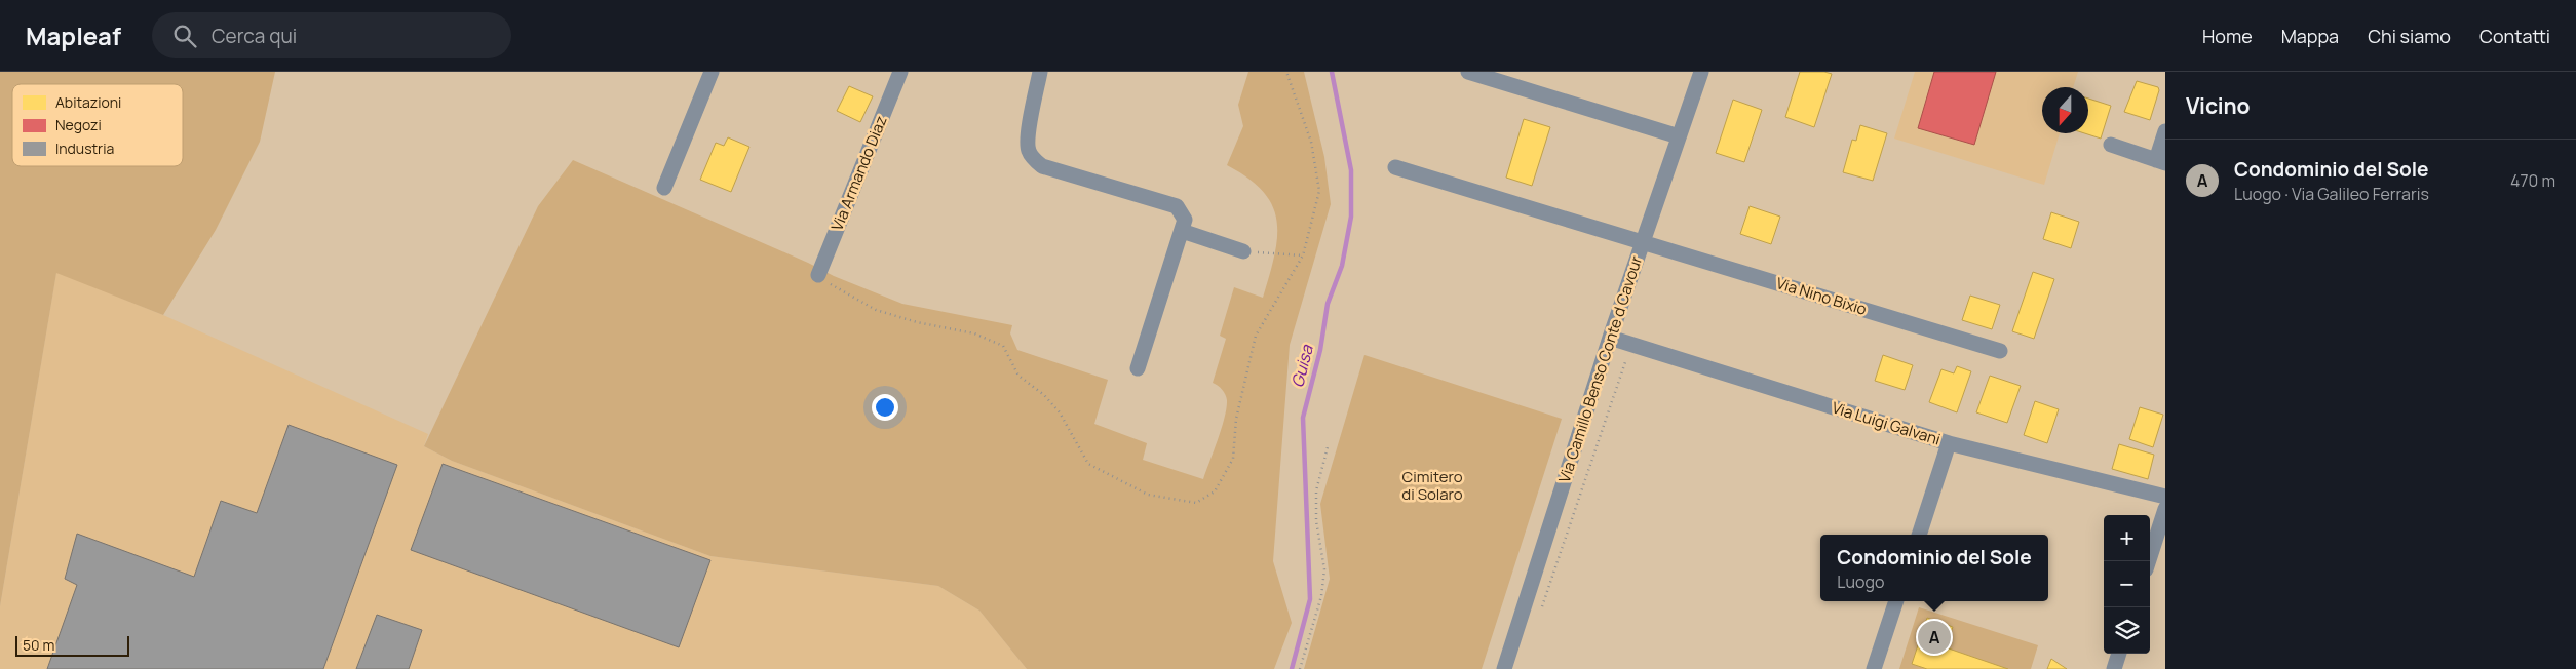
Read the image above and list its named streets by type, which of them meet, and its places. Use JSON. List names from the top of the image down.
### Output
{
  "streets": {
    "street": [
      "Via Armando Diaz",
      "Via Nino Bixio",
      "Via Camillo Benso Conte d Cavour",
      "Via Luigi Galvani"
    ]
  },
  "crossings": [
    ["Via Nino Bixio", "Via Camillo Benso Conte d Cavour"],
    ["Via Camillo Benso Conte d Cavour", "Via Luigi Galvani"]
  ],
  "water": ["Guisa"],
  "parks": ["Cimitero di Solaro"],
  "legend": ["Abitazioni", "Negozi", "Industria"],
  "scale_bar": "50 m",
  "north": "bottom",
  "page": {
    "header": "Mapleaf",
    "search": "Cerca qui",
    "nav": [
      "Home",
      "Mappa",
      "Chi siamo",
      "Contatti"
    ],
    "heading": "Vicino",
    "list": [
      {
        "mark": "A",
        "name": "Condominio del Sole",
        "note": "Luogo · Via Galileo Ferraris",
        "value": "470 m"
      }
    ],
    "map_buttons": ["+", "−"],
    "popup": ["Condominio del Sole", "Luogo"],
    "pins": "A",
    "scale": "50 m"
  }
}
